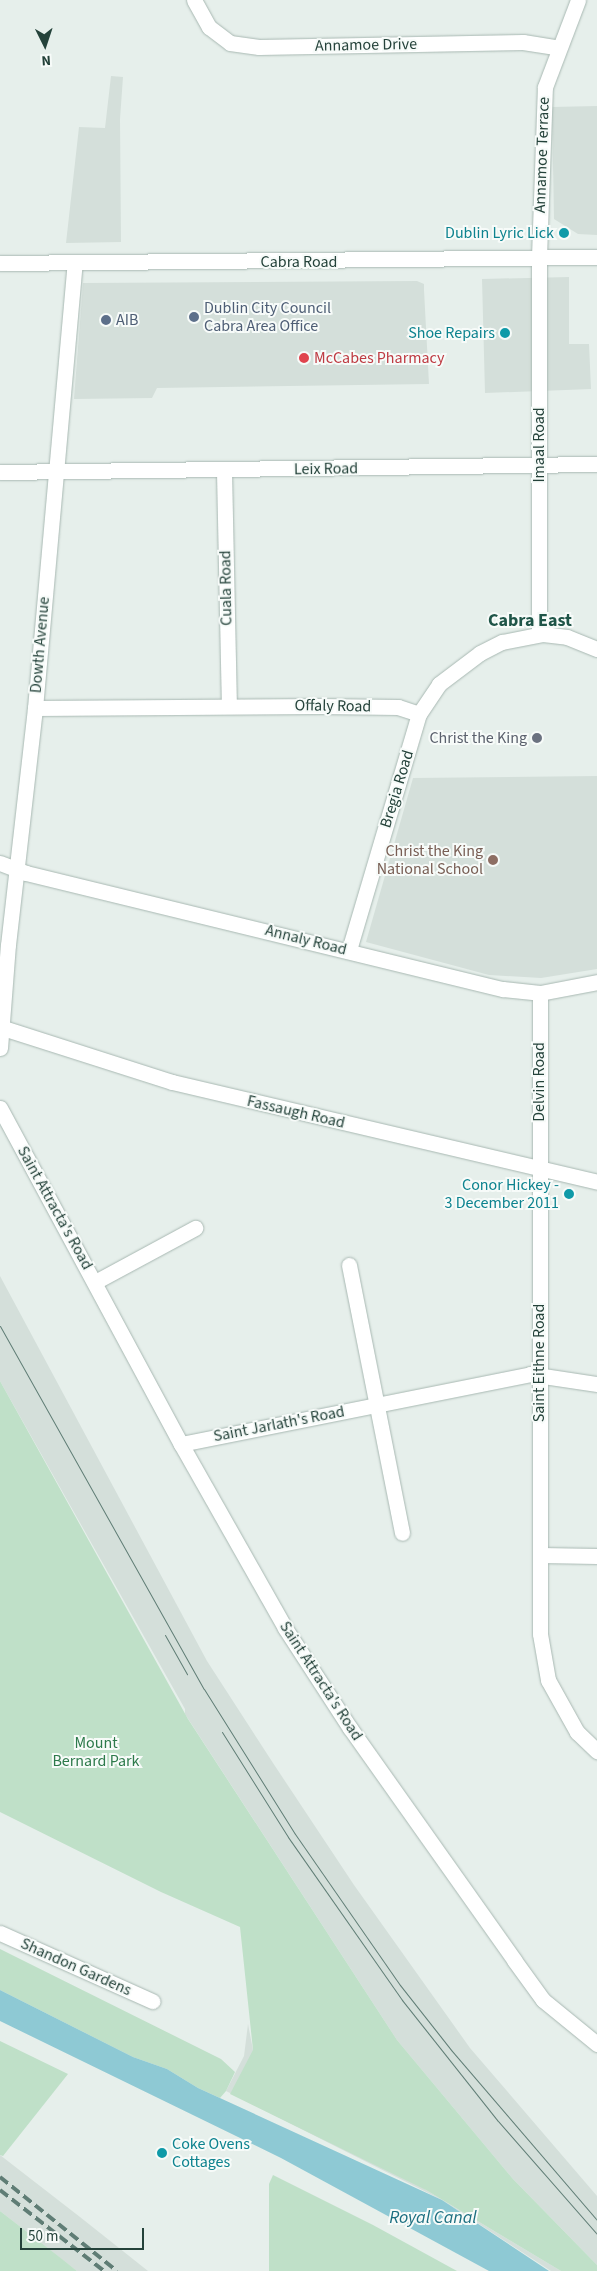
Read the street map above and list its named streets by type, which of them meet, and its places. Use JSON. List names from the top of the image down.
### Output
{
  "streets": {
    "street": [
      "Annamoe Drive",
      "Annamoe Terrace",
      "Cabra Road",
      "Imaal Road",
      "Leix Road",
      "Cuala Road",
      "Dowth Avenue",
      "Offaly Road",
      "Bregia Road",
      "Annaly Road",
      "Delvin Road",
      "Fassaugh Road",
      "Saint Attracta's Road",
      "Saint Eithne Road",
      "Saint Jarlath's Road",
      "Shandon Gardens"
    ]
  },
  "crossings": [
    ["Annamoe Drive", "Annamoe Terrace"],
    ["Annamoe Terrace", "Cabra Road"],
    ["Annamoe Terrace", "Imaal Road"],
    ["Cabra Road", "Imaal Road"],
    ["Cabra Road", "Dowth Avenue"],
    ["Imaal Road", "Leix Road"],
    ["Leix Road", "Cuala Road"],
    ["Leix Road", "Dowth Avenue"],
    ["Cuala Road", "Offaly Road"],
    ["Dowth Avenue", "Offaly Road"],
    ["Dowth Avenue", "Annaly Road"],
    ["Dowth Avenue", "Fassaugh Road"],
    ["Offaly Road", "Bregia Road"],
    ["Bregia Road", "Annaly Road"],
    ["Annaly Road", "Delvin Road"],
    ["Delvin Road", "Fassaugh Road"],
    ["Delvin Road", "Saint Eithne Road"],
    ["Fassaugh Road", "Saint Eithne Road"],
    ["Saint Attracta's Road", "Saint Jarlath's Road"],
    ["Saint Eithne Road", "Saint Jarlath's Road"]
  ],
  "districts": ["Cabra East"],
  "water": ["Royal Canal"],
  "parks": ["Mount Bernard Park"],
  "places": [
    "Dublin Lyric Lick",
    "Dublin City Council Cabra Area Office",
    "AIB",
    "Shoe Repairs",
    "McCabes Pharmacy",
    "Christ the King",
    "Christ the King National School",
    "Conor Hickey - 3 December 2011",
    "Coke Ovens Cottages"
  ],
  "scale_bar": "50 m",
  "north": "bottom"
}
